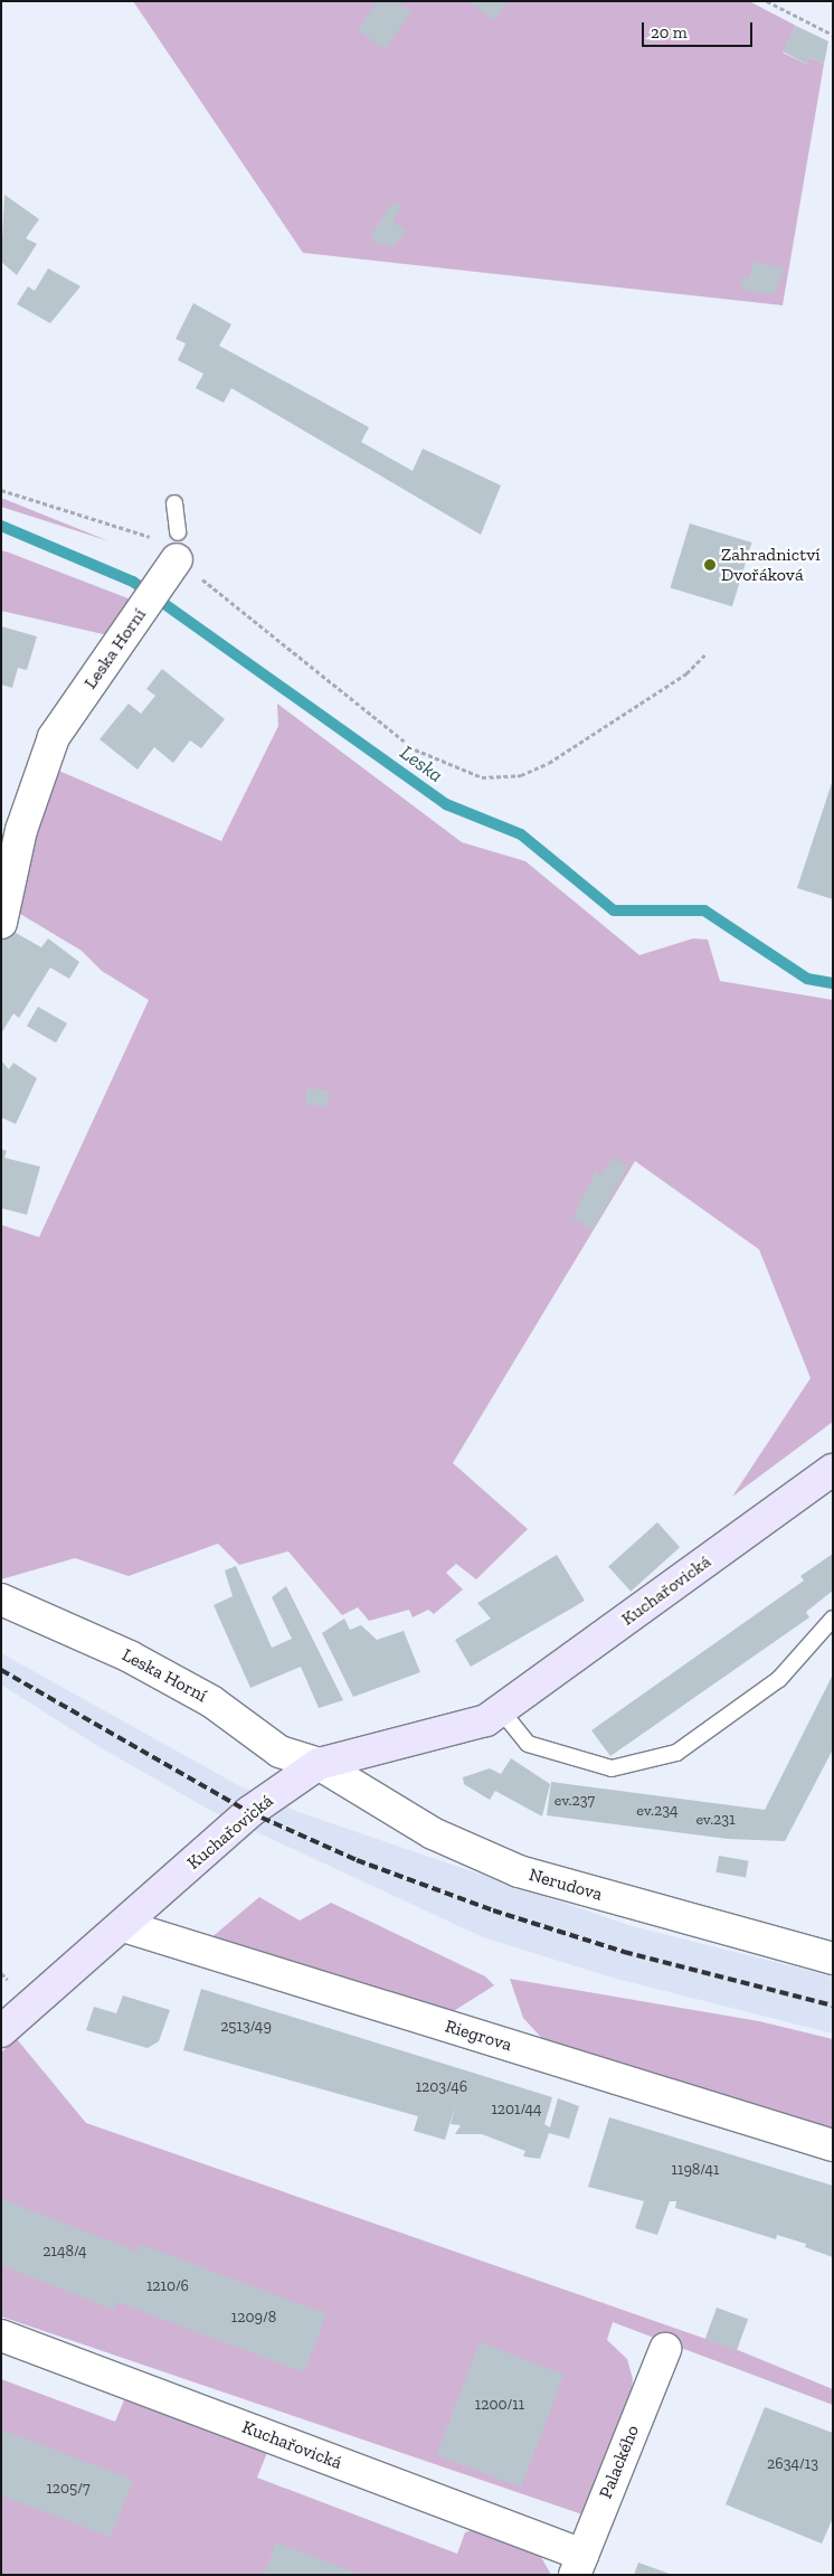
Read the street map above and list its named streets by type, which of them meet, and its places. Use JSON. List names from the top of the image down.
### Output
{
  "streets": {
    "street": [
      "Leska Horní",
      "Kuchařovická",
      "Nerudova",
      "Riegrova",
      "Palackého"
    ]
  },
  "crossings": [
    ["Leska Horní", "Kuchařovická"],
    ["Leska Horní", "Nerudova"],
    ["Kuchařovická", "Nerudova"],
    ["Kuchařovická", "Riegrova"],
    ["Kuchařovická", "Palackého"]
  ],
  "water": ["Leska"],
  "places": ["Zahradnictví Dvořáková"],
  "house_numbers": [
    "ev.237",
    "ev.234",
    "ev.231",
    "2513/49",
    "1203/46",
    "1201/44",
    "1198/41",
    "2148/4",
    "1210/6",
    "1209/8",
    "1200/11",
    "2634/13",
    "1205/7"
  ],
  "scale_bar": "20 m"
}
